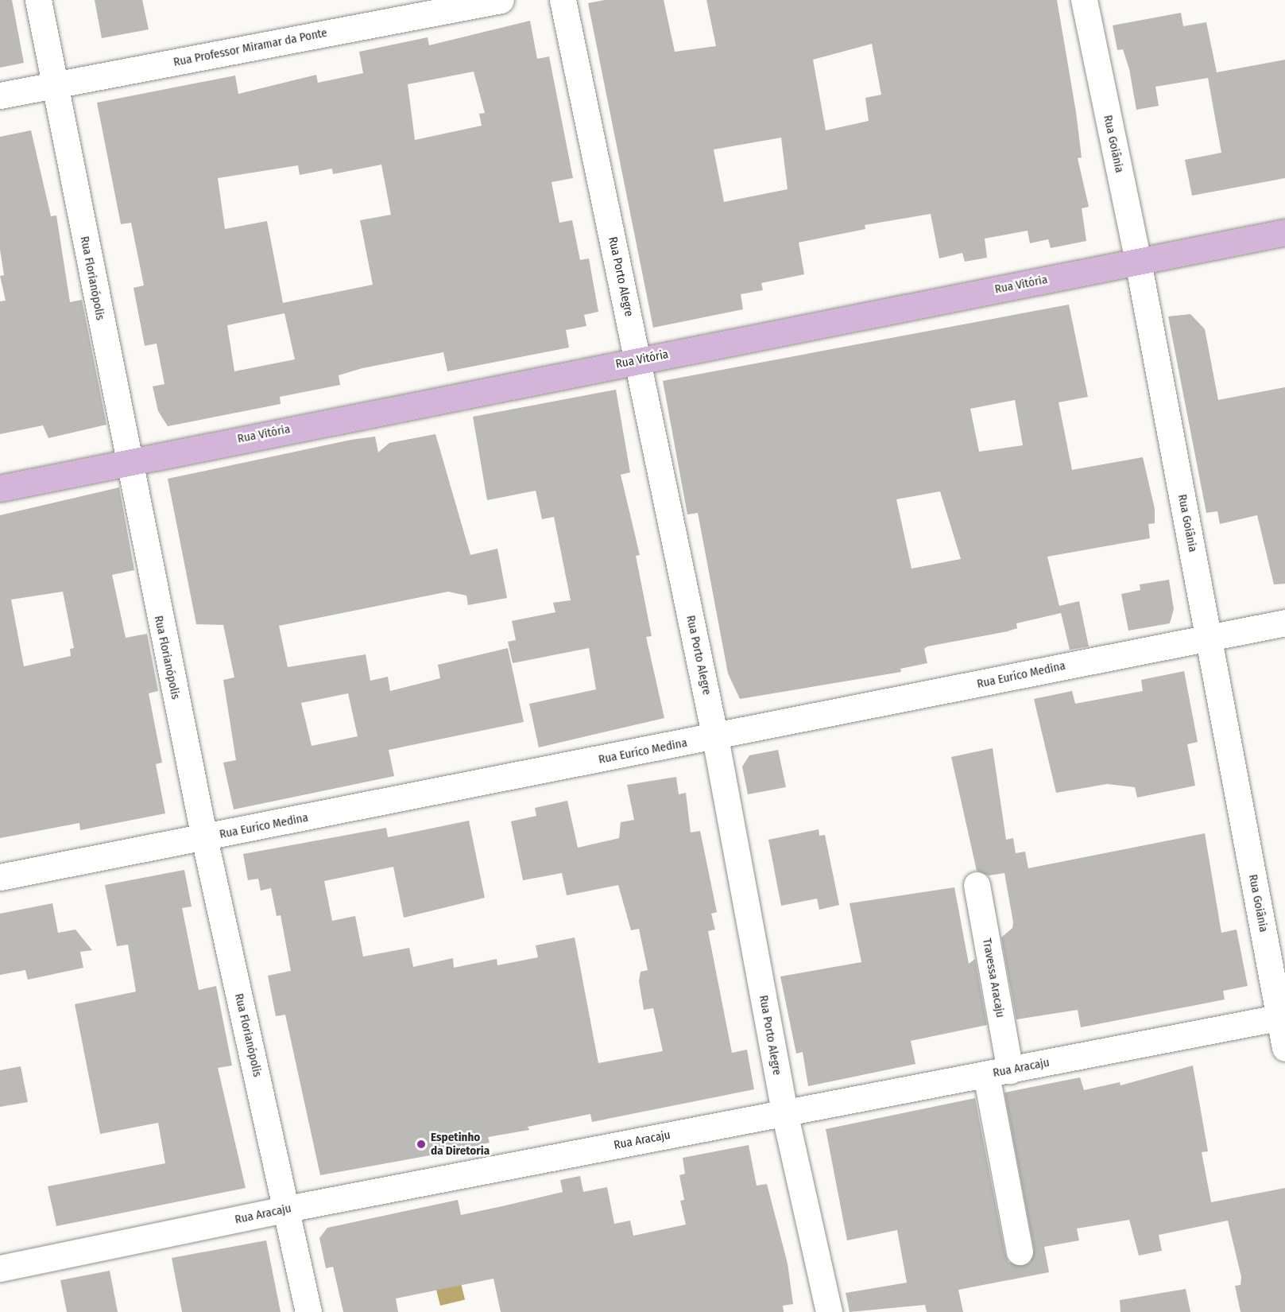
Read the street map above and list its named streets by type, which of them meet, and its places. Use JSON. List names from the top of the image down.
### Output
{
  "streets": {
    "main road": ["Rua Vitória"],
    "street": [
      "Rua Professor Miramar da Ponte",
      "Rua Goiânia",
      "Rua Porto Alegre",
      "Rua Florianópolis",
      "Rua Euríco Medina",
      "Travessa Aracaju",
      "Rua Aracaju"
    ]
  },
  "crossings": [
    ["Rua Professor Miramar da Ponte", "Rua Florianópolis"],
    ["Rua Goiânia", "Rua Vitória"],
    ["Rua Goiânia", "Rua Euríco Medina"],
    ["Rua Goiânia", "Rua Aracaju"],
    ["Rua Porto Alegre", "Rua Vitória"],
    ["Rua Porto Alegre", "Rua Euríco Medina"],
    ["Rua Porto Alegre", "Rua Aracaju"],
    ["Rua Florianópolis", "Rua Vitória"],
    ["Rua Florianópolis", "Rua Euríco Medina"],
    ["Rua Florianópolis", "Rua Aracaju"],
    ["Travessa Aracaju", "Rua Aracaju"]
  ],
  "places": ["Espetinho da Diretoria"]
}
